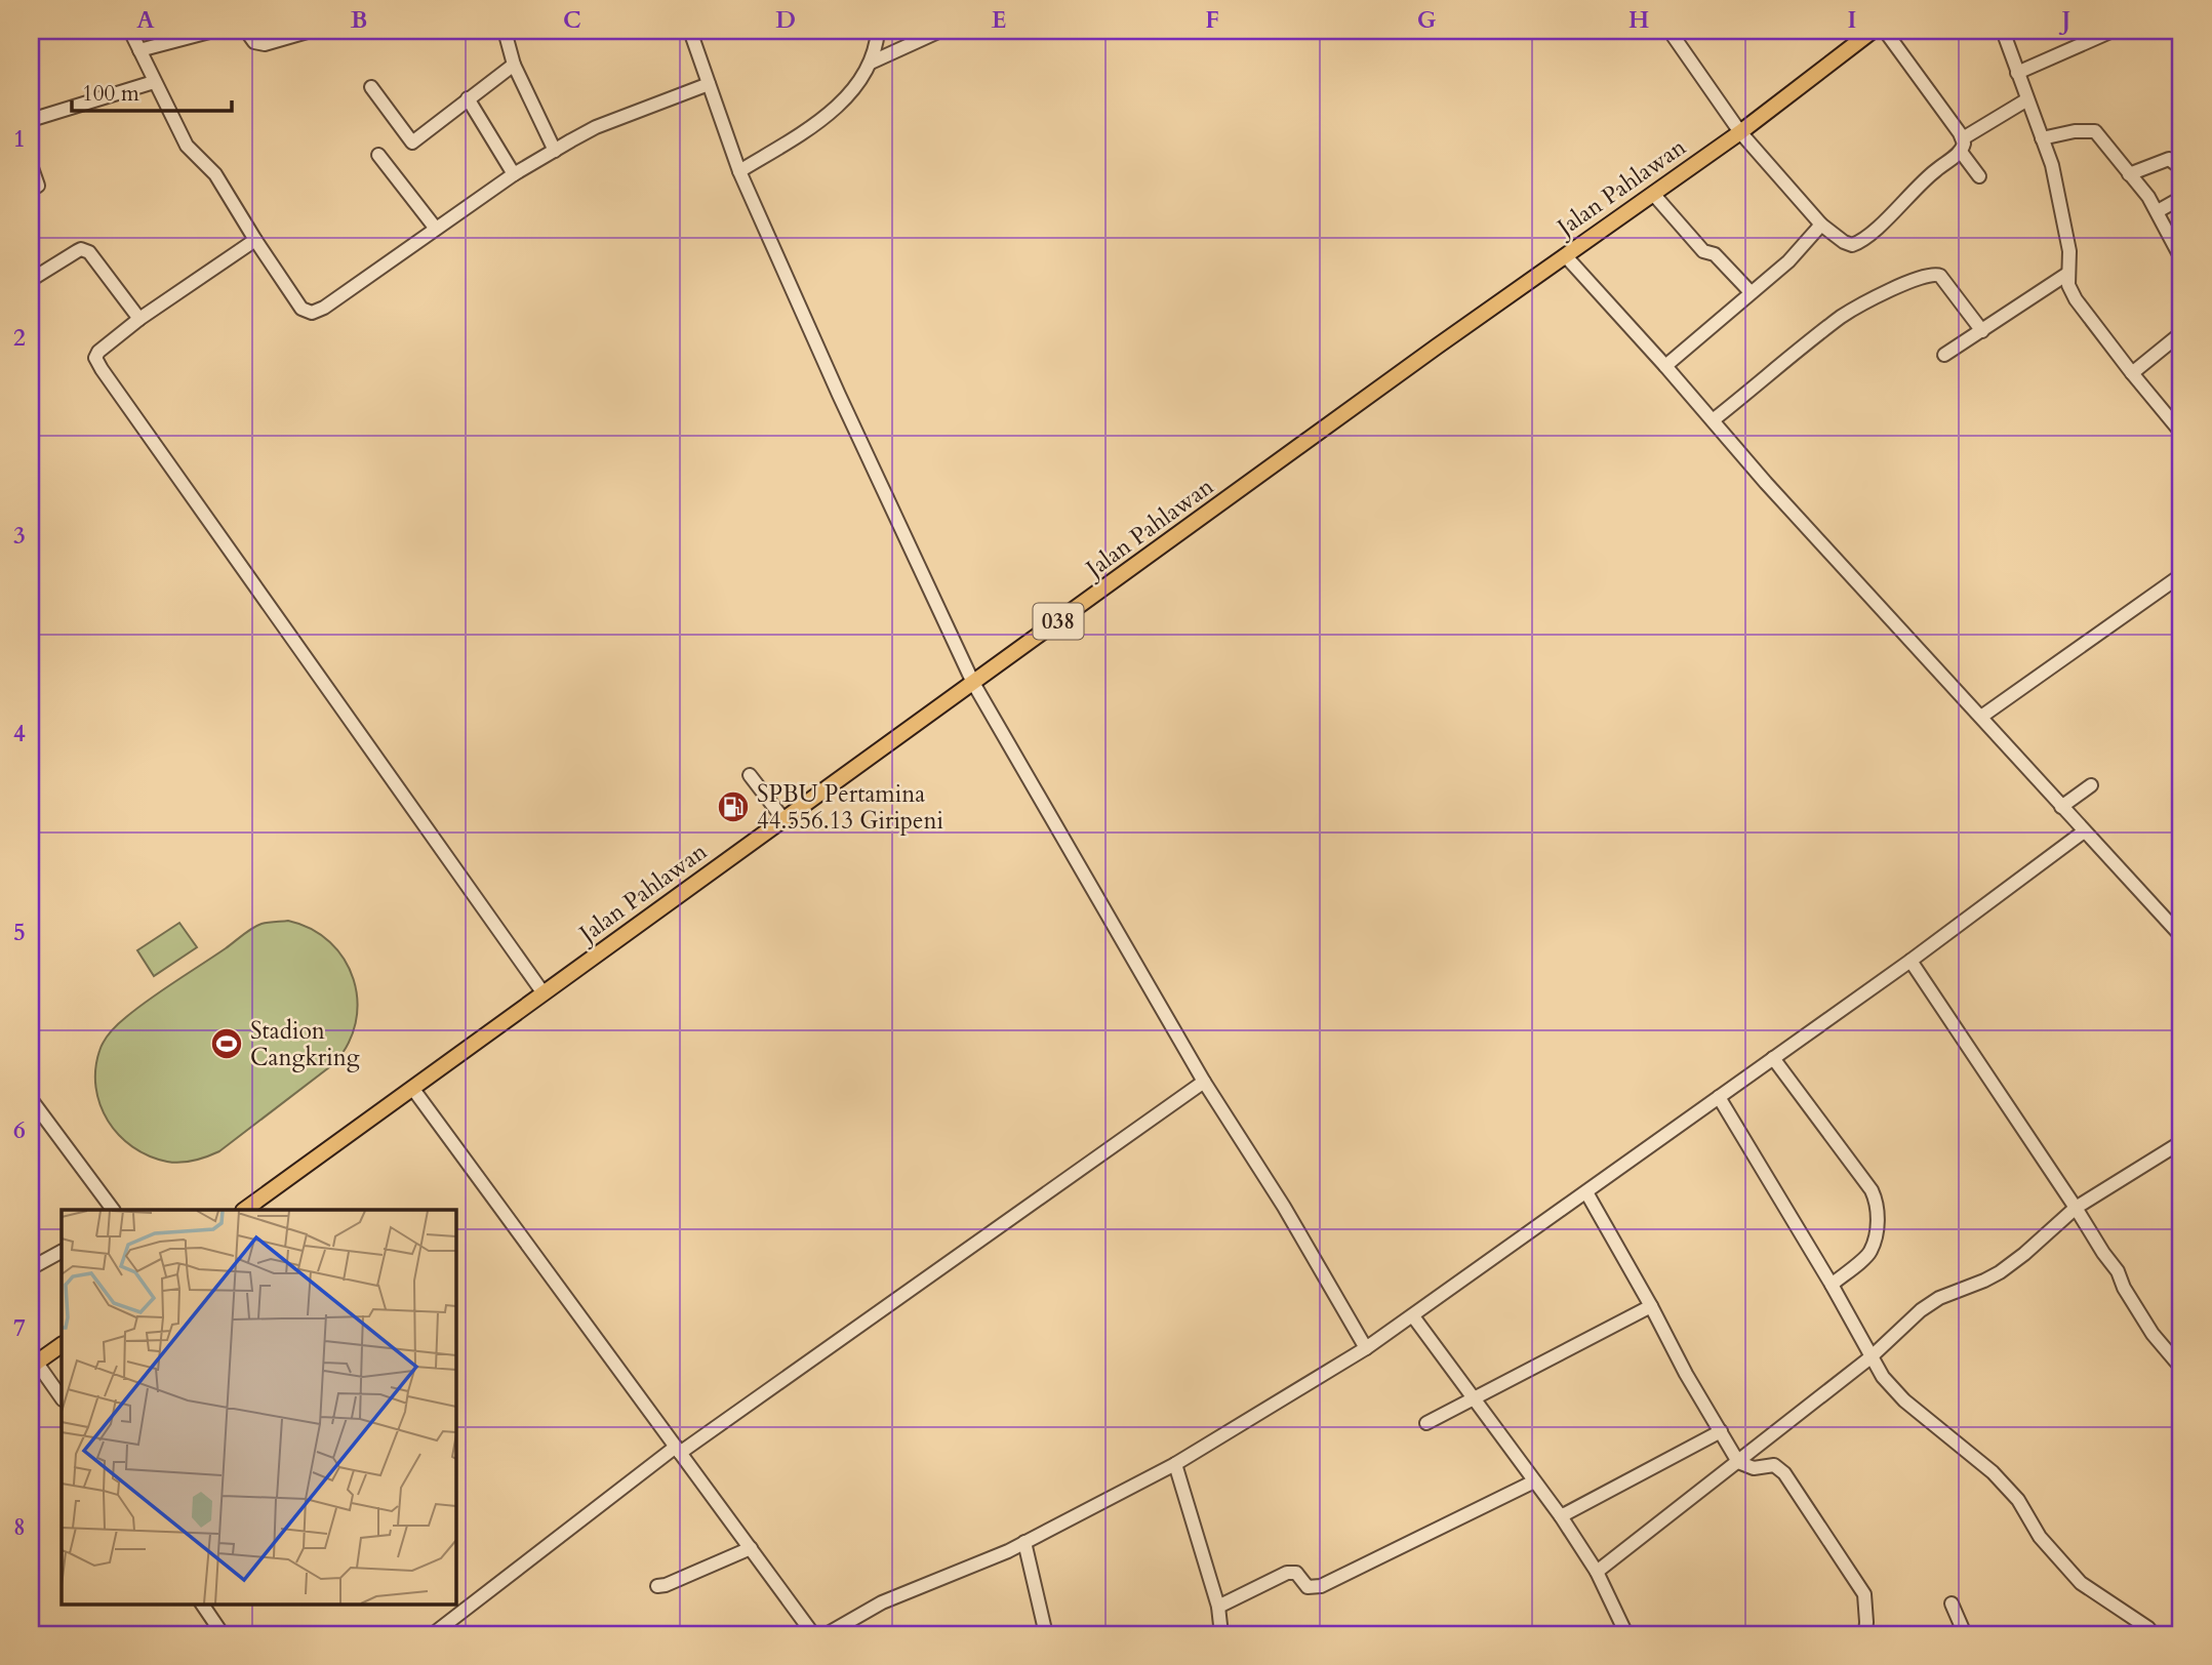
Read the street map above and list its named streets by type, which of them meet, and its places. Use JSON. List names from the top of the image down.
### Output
{
  "streets": {
    "main road": ["Jalan Pahlawan", "038"]
  },
  "places": {
    "fuel station": ["SPBU Pertamina 44.556.13 Giripeni"],
    "sports": ["Stadion Cangkring"]
  },
  "scale_bar": "100 m",
  "grid": {
    "columns": [
      "A",
      "B",
      "C",
      "D",
      "E",
      "F",
      "G",
      "H",
      "I",
      "J"
    ],
    "rows": [
      "1",
      "2",
      "3",
      "4",
      "5",
      "6",
      "7",
      "8"
    ]
  }
}
